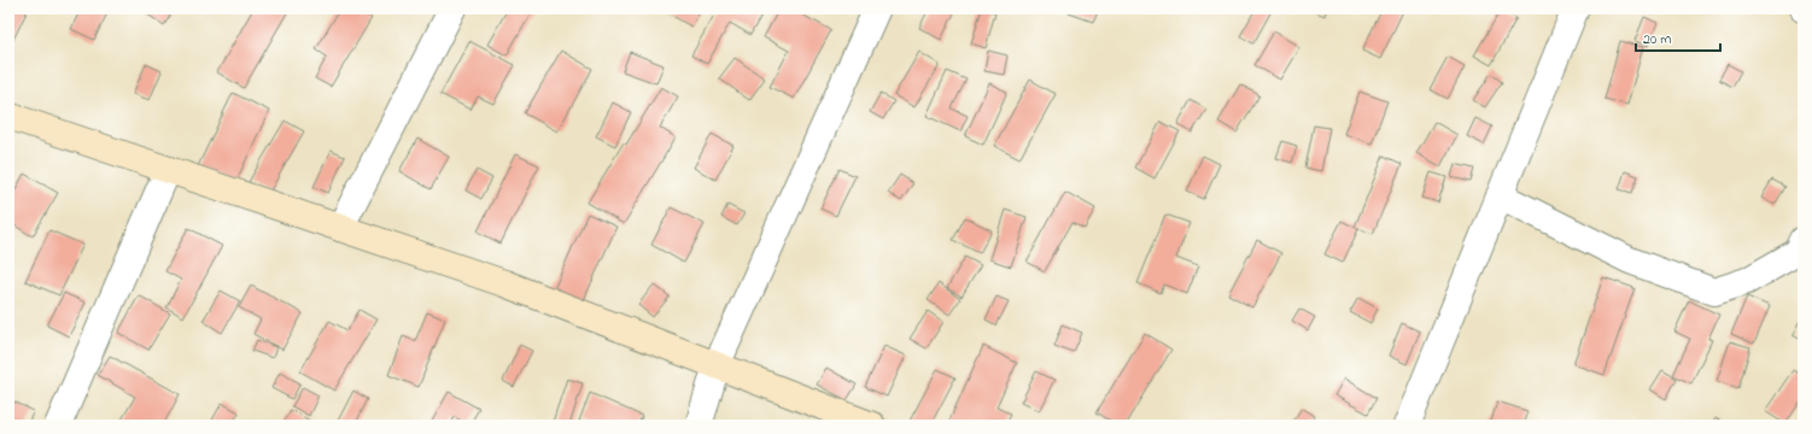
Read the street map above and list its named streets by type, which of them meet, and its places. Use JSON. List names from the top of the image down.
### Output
{
  "scale_bar": "20 m"
}
